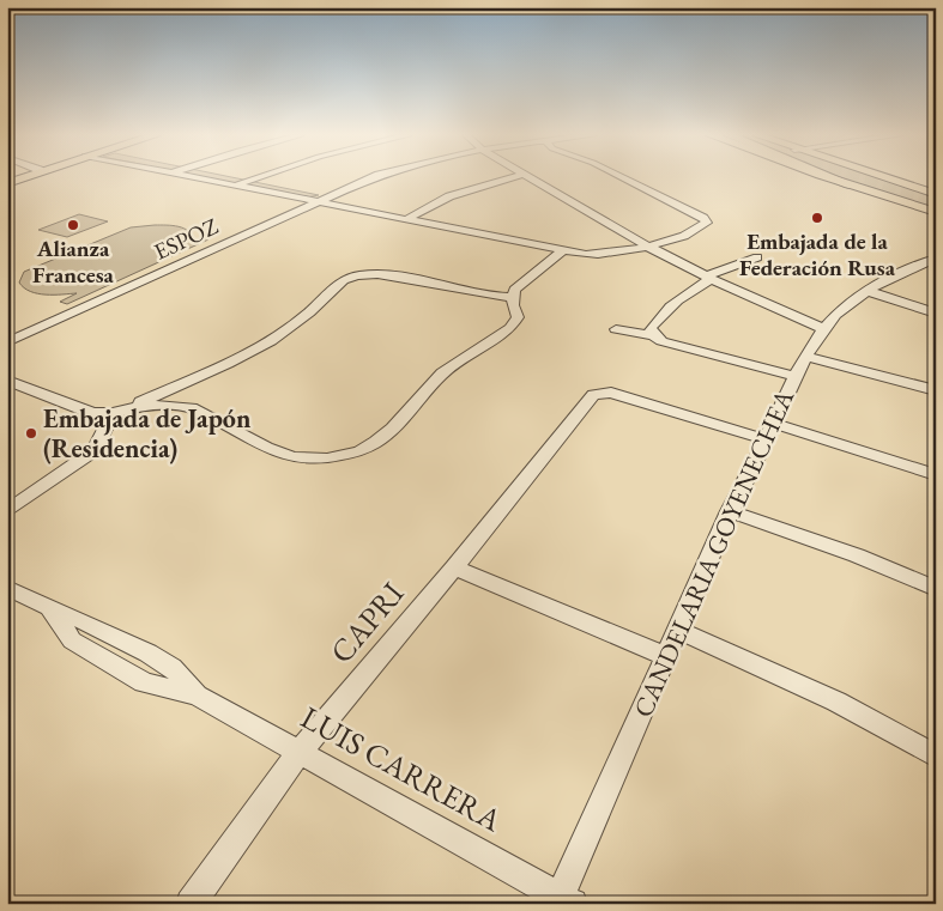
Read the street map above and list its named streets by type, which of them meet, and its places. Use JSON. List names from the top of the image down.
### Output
{
  "streets": {
    "street": [
      "ESPOZ",
      "CANDELARIA GOYENECHEA",
      "CAPRI",
      "LUIS CARRERA"
    ]
  },
  "crossings": [
    ["CANDELARIA GOYENECHEA", "CAPRI"],
    ["CANDELARIA GOYENECHEA", "LUIS CARRERA"],
    ["CAPRI", "LUIS CARRERA"]
  ],
  "places": ["Embajada de la Federación Rusa", "Alianza Francesa", "Embajada de Japón (Residencia)"]
}
